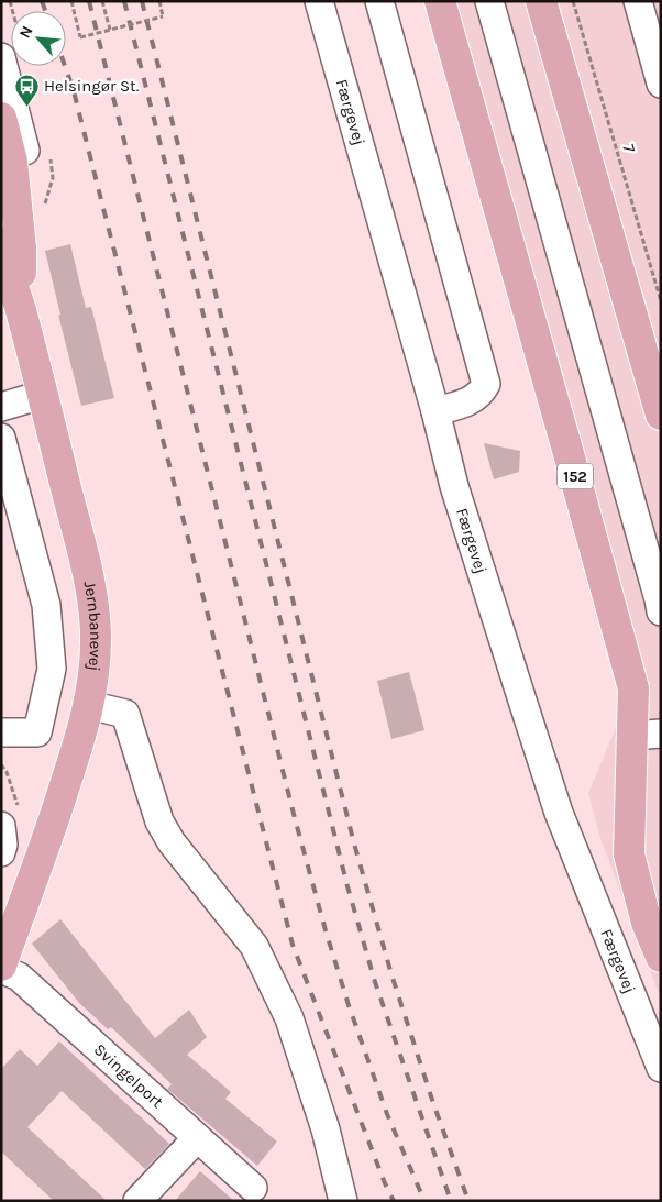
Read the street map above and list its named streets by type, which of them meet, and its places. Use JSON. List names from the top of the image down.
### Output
{
  "streets": {
    "main road": ["152", "Jernbanevej"],
    "street": ["Færgevej", "Svingelport"],
    "path": ["7"]
  },
  "crossings": [
    ["Jernbanevej", "Svingelport"]
  ],
  "places": {
    "bus stop": ["Helsingør St."]
  },
  "north": "top left"
}
